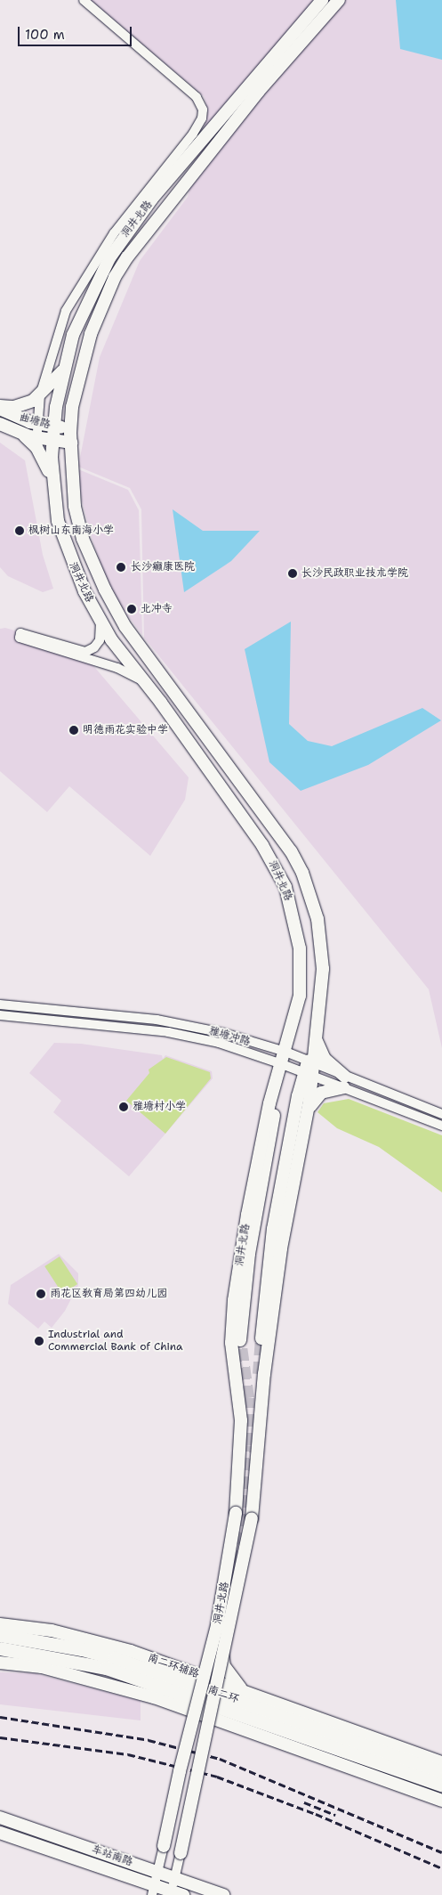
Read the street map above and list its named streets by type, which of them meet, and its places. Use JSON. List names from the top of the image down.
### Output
{
  "streets": {
    "highway": ["南二环"],
    "main road": [
      "洞井北路",
      "曲塘路",
      "南二环辅路",
      "车站南路"
    ],
    "street": ["雅塘冲路"]
  },
  "crossings": [
    ["洞井北路", "曲塘路"],
    ["洞井北路", "雅塘冲路"],
    ["洞井北路", "车站南路"]
  ],
  "places": [
    "枫树山东南海小学",
    "长沙癫康医院",
    "长沙民政职业技术学院",
    "北冲寺",
    "明德雨花实验中学",
    "雅塘村小学",
    "雨花区教育局第四幼儿园",
    "Industrial and Commercial Bank of China"
  ],
  "scale_bar": "100 m"
}
